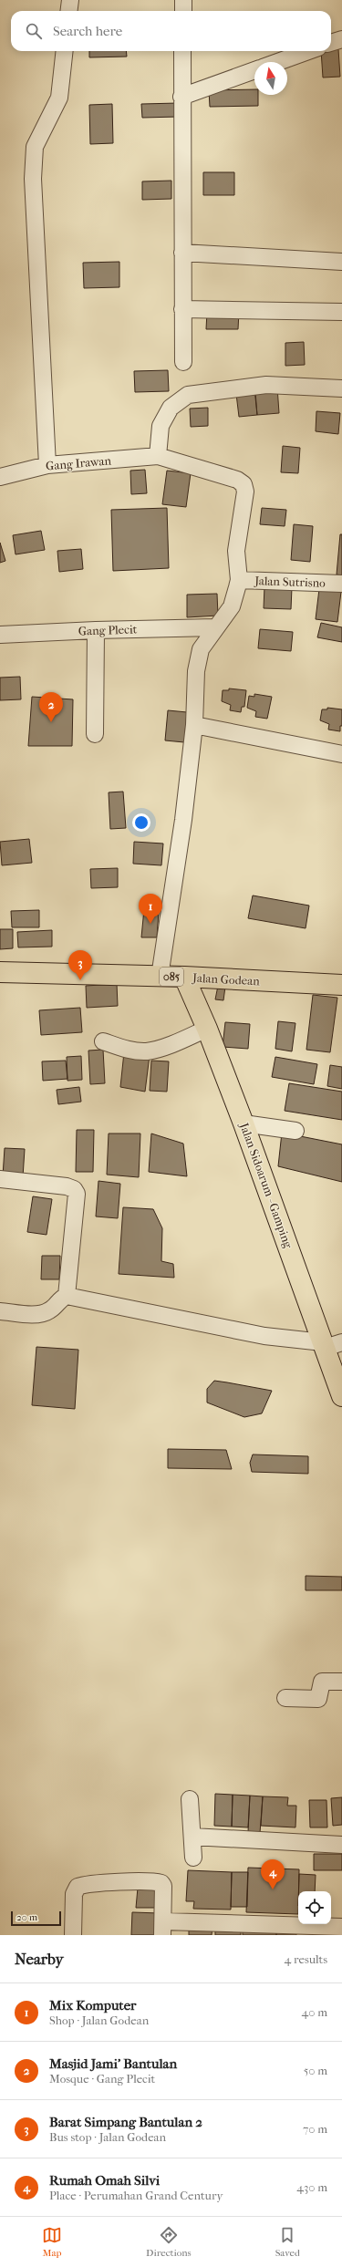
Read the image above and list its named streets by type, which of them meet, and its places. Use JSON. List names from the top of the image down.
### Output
{
  "streets": {
    "main road": ["085", "Jalan Godean", "Jalan Sidoarum - Gamping"],
    "street": ["Gang Irawan", "Jalan Sutrisno", "Gang Plecit"]
  },
  "crossings": [
    ["Jalan Godean", "Jalan Sidoarum - Gamping"]
  ],
  "scale_bar": "20 m",
  "north": "top",
  "page": {
    "search": "Search here",
    "pins": [
      "2",
      "1",
      "3",
      "4"
    ],
    "scale": "20 m",
    "heading": ["Nearby", "4 results"],
    "list": [
      {
        "mark": "1",
        "name": "Mix Komputer",
        "note": "Shop · Jalan Godean",
        "value": "40 m"
      },
      {
        "mark": "2",
        "name": "Masjid Jami' Bantulan",
        "note": "Mosque · Gang Plecit",
        "value": "50 m"
      },
      {
        "mark": "3",
        "name": "Barat Simpang Bantulan 2",
        "note": "Bus stop · Jalan Godean",
        "value": "70 m"
      },
      {
        "mark": "4",
        "name": "Rumah Omah Silvi",
        "note": "Place · Perumahan Grand Century",
        "value": "430 m"
      }
    ],
    "nav": ["Map", "Directions", "Saved"]
  }
}
